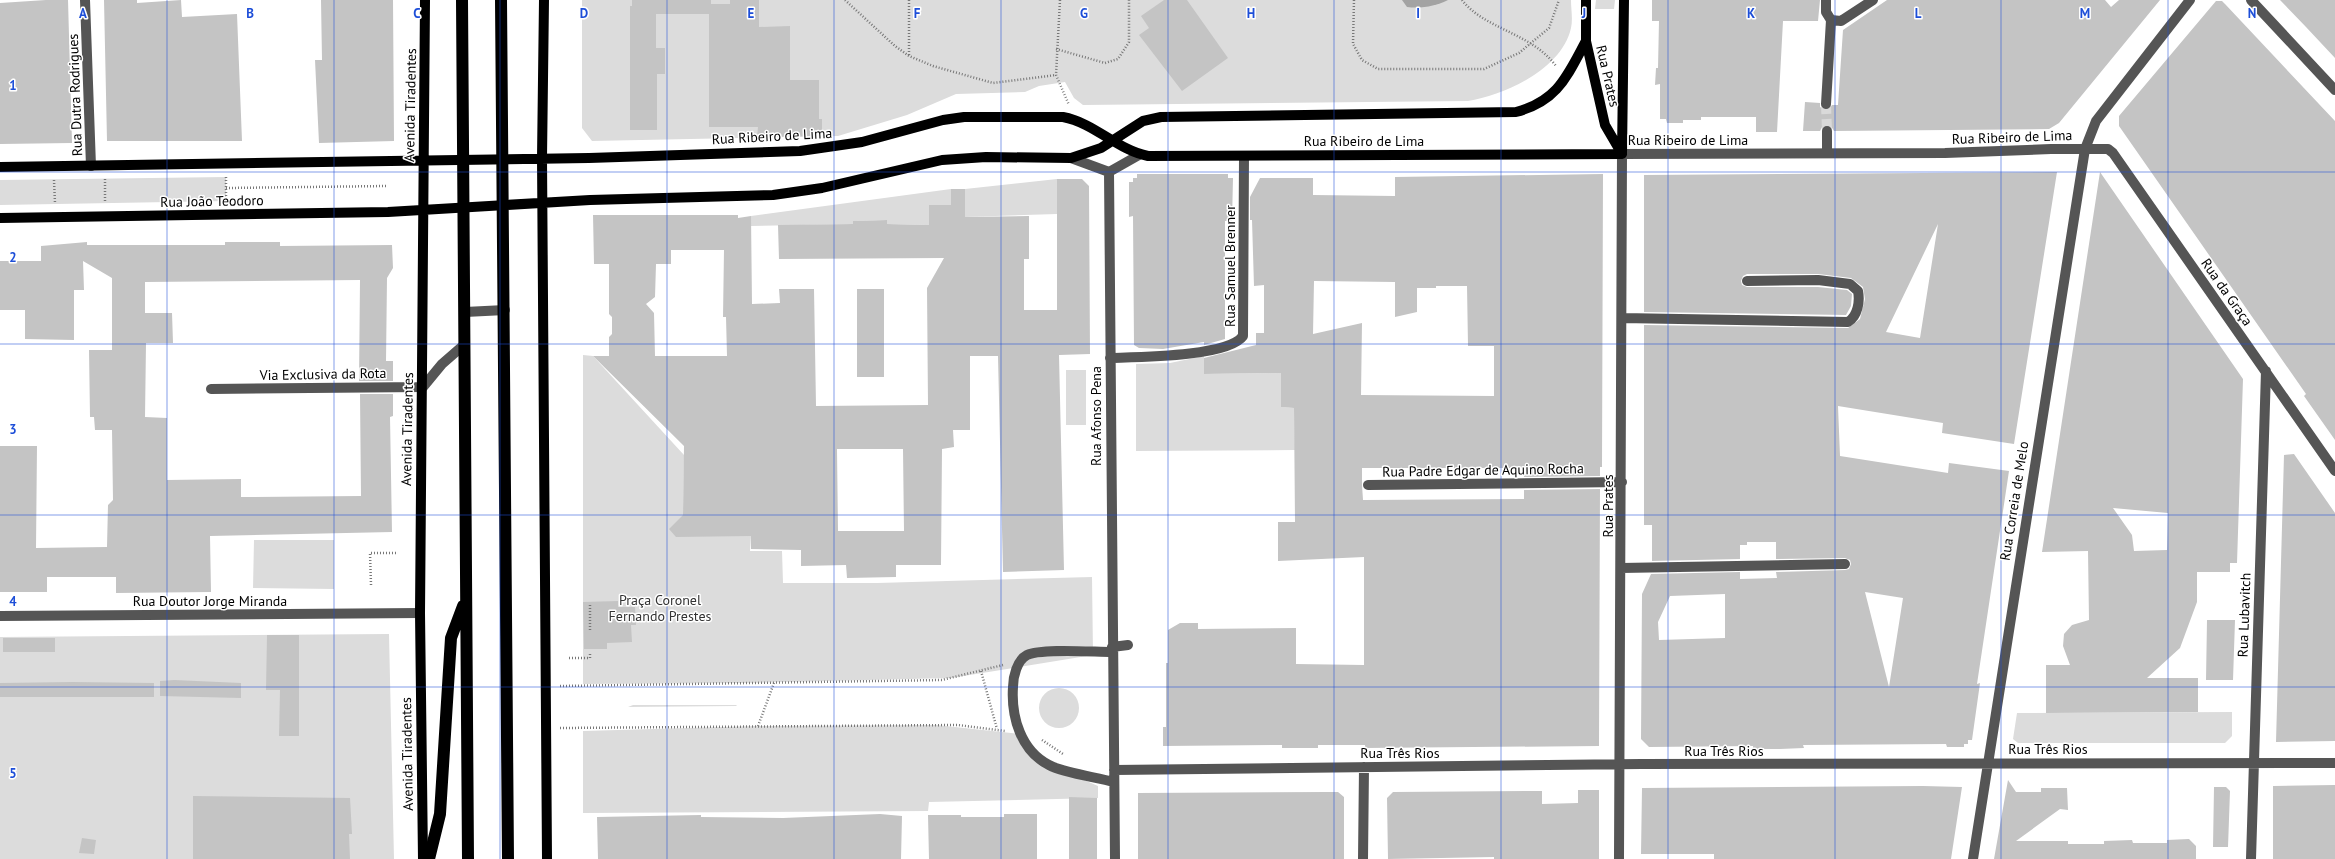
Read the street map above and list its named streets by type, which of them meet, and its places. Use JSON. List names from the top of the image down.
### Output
{
  "streets": {
    "main road": [
      "Rua Prates",
      "Avenida Tiradentes",
      "Rua Ribeiro de Lima",
      "Rua João Teodoro"
    ],
    "street": [
      "Rua Dutra Rodrigues",
      "Rua Samuel Brenner",
      "Rua da Graça",
      "Via Exclusiva da Rota",
      "Rua Afonso Pena",
      "Rua Padre Edgar de Aquino Rocha",
      "Rua Correia de Melo",
      "Rua Doutor Jorge Miranda",
      "Rua Lubavitch",
      "Rua Três Rios"
    ]
  },
  "crossings": [
    ["Rua Prates", "Rua Ribeiro de Lima"],
    ["Rua Prates", "Rua Padre Edgar de Aquino Rocha"],
    ["Rua Prates", "Rua Três Rios"],
    ["Avenida Tiradentes", "Rua Ribeiro de Lima"],
    ["Avenida Tiradentes", "Rua João Teodoro"],
    ["Avenida Tiradentes", "Via Exclusiva da Rota"],
    ["Avenida Tiradentes", "Rua Doutor Jorge Miranda"],
    ["Rua Ribeiro de Lima", "Rua João Teodoro"],
    ["Rua Ribeiro de Lima", "Rua Samuel Brenner"],
    ["Rua Ribeiro de Lima", "Rua da Graça"],
    ["Rua Ribeiro de Lima", "Rua Correia de Melo"],
    ["Rua Samuel Brenner", "Rua Afonso Pena"],
    ["Rua da Graça", "Rua Correia de Melo"],
    ["Rua da Graça", "Rua Lubavitch"],
    ["Rua Correia de Melo", "Rua Três Rios"],
    ["Rua Lubavitch", "Rua Três Rios"]
  ],
  "parks": ["Praça Coronel Fernando Prestes"],
  "grid": {
    "columns": [
      "A",
      "B",
      "C",
      "D",
      "E",
      "F",
      "G",
      "H",
      "I",
      "J",
      "K",
      "L",
      "M",
      "N"
    ],
    "rows": [
      "1",
      "2",
      "3",
      "4",
      "5"
    ]
  }
}
